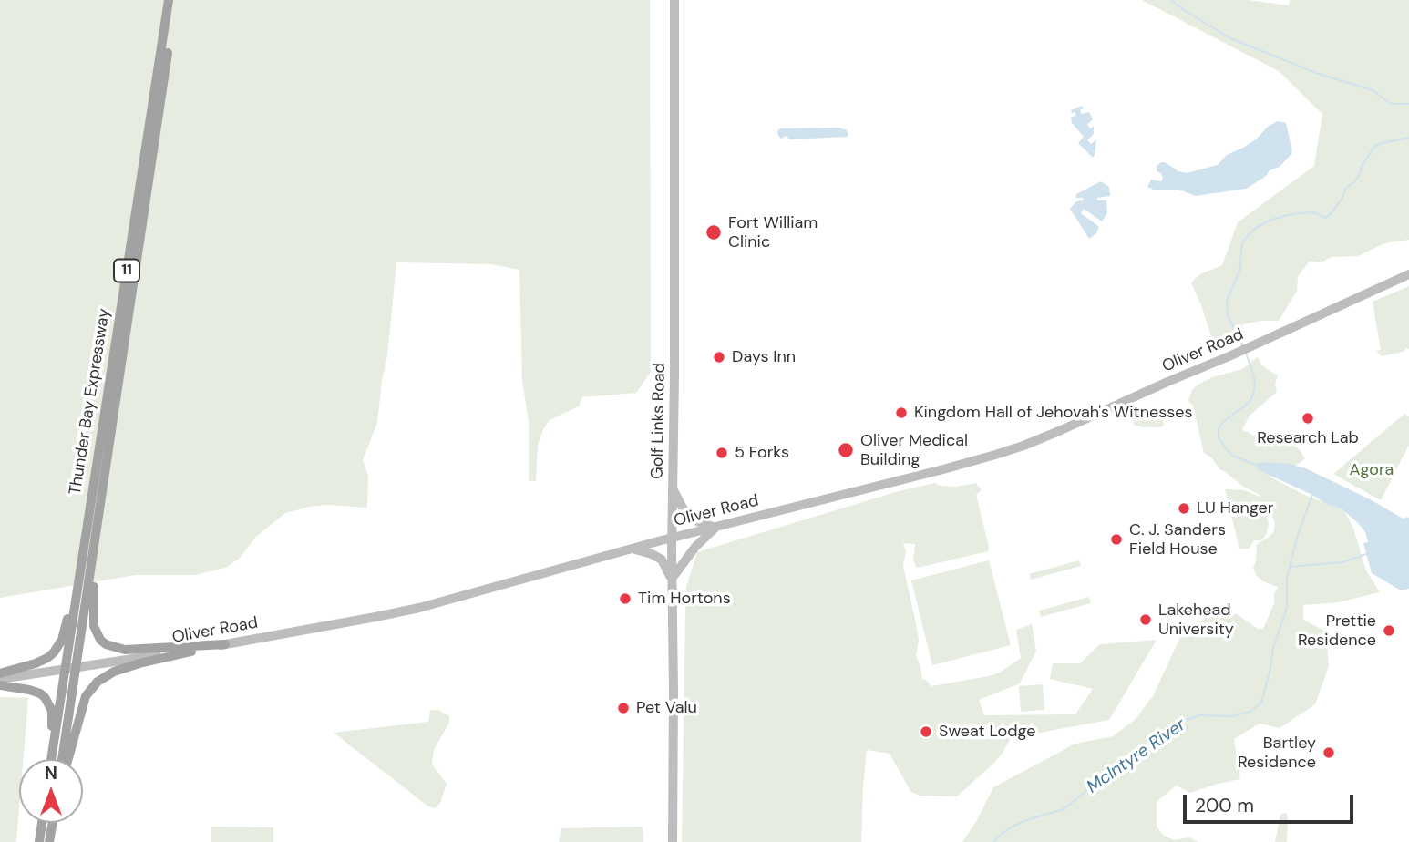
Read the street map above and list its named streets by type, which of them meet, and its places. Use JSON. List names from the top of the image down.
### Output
{
  "streets": {
    "highway": ["11", "Thunder Bay Expressway"],
    "main road": ["Oliver Road", "Golf Links Road"]
  },
  "crossings": [
    ["Oliver Road", "Thunder Bay Expressway"],
    ["Oliver Road", "Golf Links Road"]
  ],
  "water": ["McIntyre River"],
  "parks": ["Agora"],
  "places": [
    "Fort William Clinic",
    "Days Inn",
    "Kingdom Hall of Jehovah's Witnesses",
    "Research Lab",
    "Oliver Medical Building",
    "5 Forks",
    "LU Hanger",
    "C. J. Sanders Field House",
    "Tim Hortons",
    "Lakehead University",
    "Prettie Residence",
    "Pet Valu",
    "Sweat Lodge",
    "Bartley Residence"
  ],
  "scale_bar": "200 m",
  "north": "top"
}
